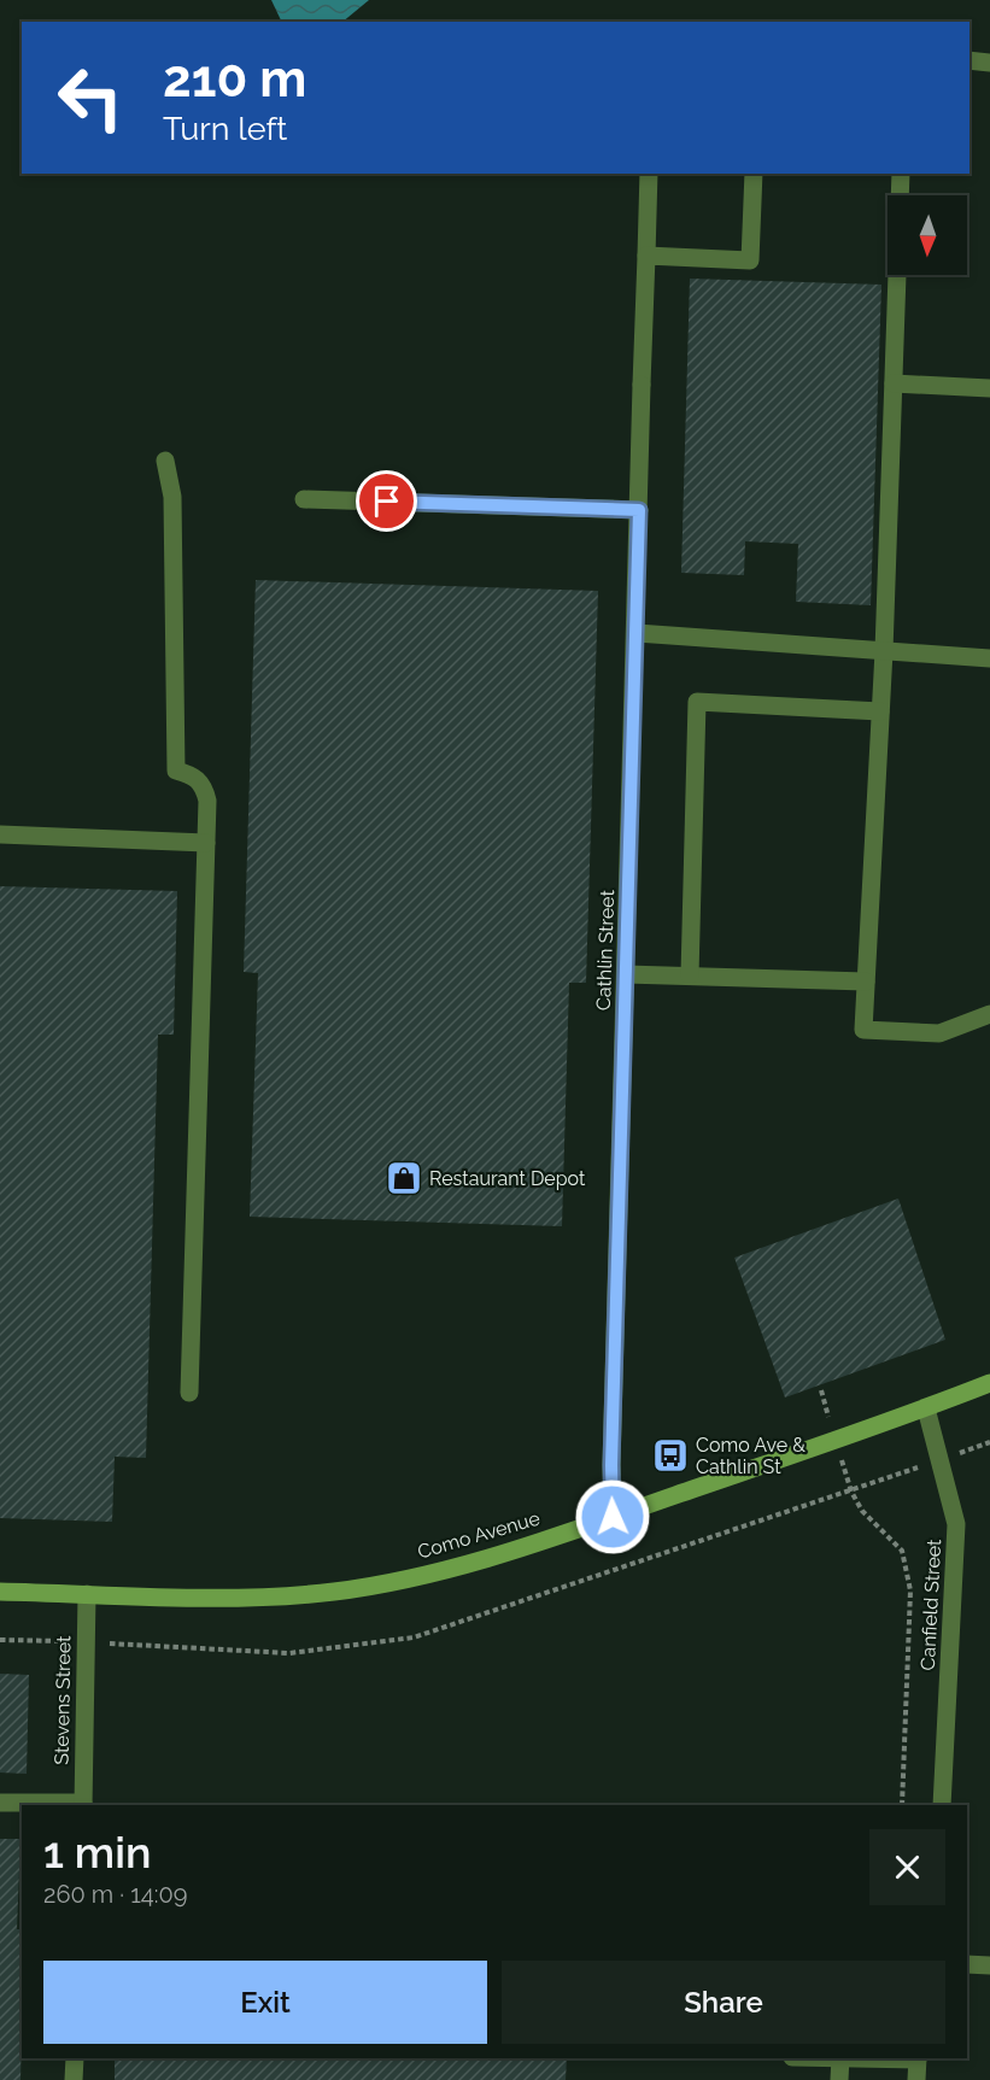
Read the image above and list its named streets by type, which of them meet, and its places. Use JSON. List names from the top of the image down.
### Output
{
  "streets": {
    "main road": ["Como Avenue"],
    "street": ["Cathlin Street", "Canfield Street", "Stevens Street"]
  },
  "crossings": [
    ["Cathlin Street", "Como Avenue"],
    ["Como Avenue", "Canfield Street"],
    ["Como Avenue", "Stevens Street"]
  ],
  "places": {
    "shop": ["Restaurant Depot"],
    "bus stop": ["Como Ave & Cathlin St"]
  },
  "north": "bottom",
  "page": {
    "turn": ["210 m", "Turn left"],
    "heading": ["1 min", "260 m · 14:09"],
    "buttons": ["Exit", "Share"]
  }
}
